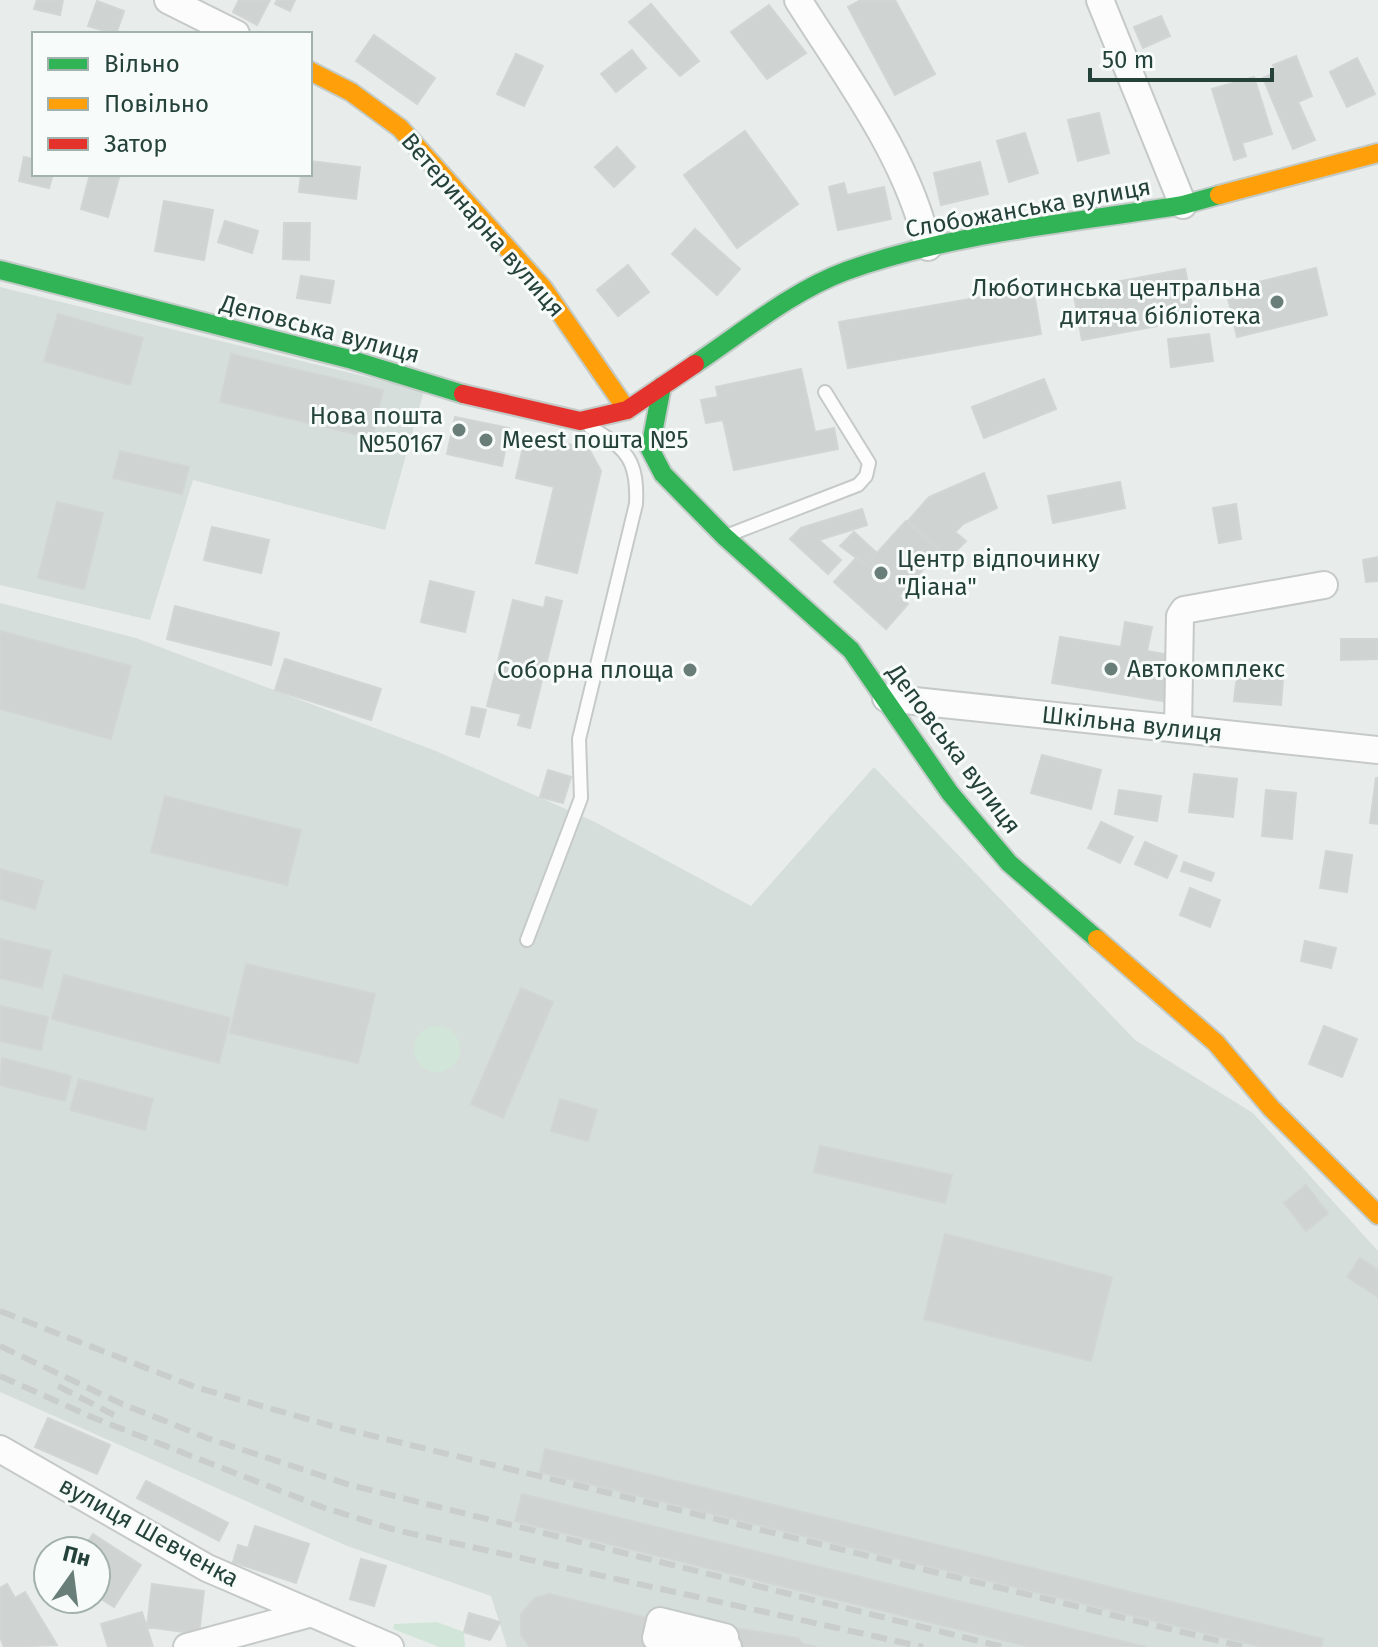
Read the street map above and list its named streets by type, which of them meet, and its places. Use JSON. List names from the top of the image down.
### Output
{
  "streets": {
    "street": [
      "Слобожанська вулиця",
      "Ветеринарна вулиця",
      "Деповська вулиця",
      "Шкільна вулиця",
      "вулиця Шевченка"
    ]
  },
  "crossings": [
    ["Слобожанська вулиця", "Ветеринарна вулиця"],
    ["Слобожанська вулиця", "Деповська вулиця"],
    ["Ветеринарна вулиця", "Деповська вулиця"],
    ["Деповська вулиця", "Шкільна вулиця"]
  ],
  "places": [
    "Люботинська центральна дитяча бібліотека",
    "Нова пошта №50167",
    "Meest пошта №5",
    "Центр відпочинку \"Діана\"",
    "Автокомплекс",
    "Соборна площа"
  ],
  "legend": ["Вільно", "Повільно", "Затор"],
  "scale_bar": "50 m",
  "north": "top"
}
